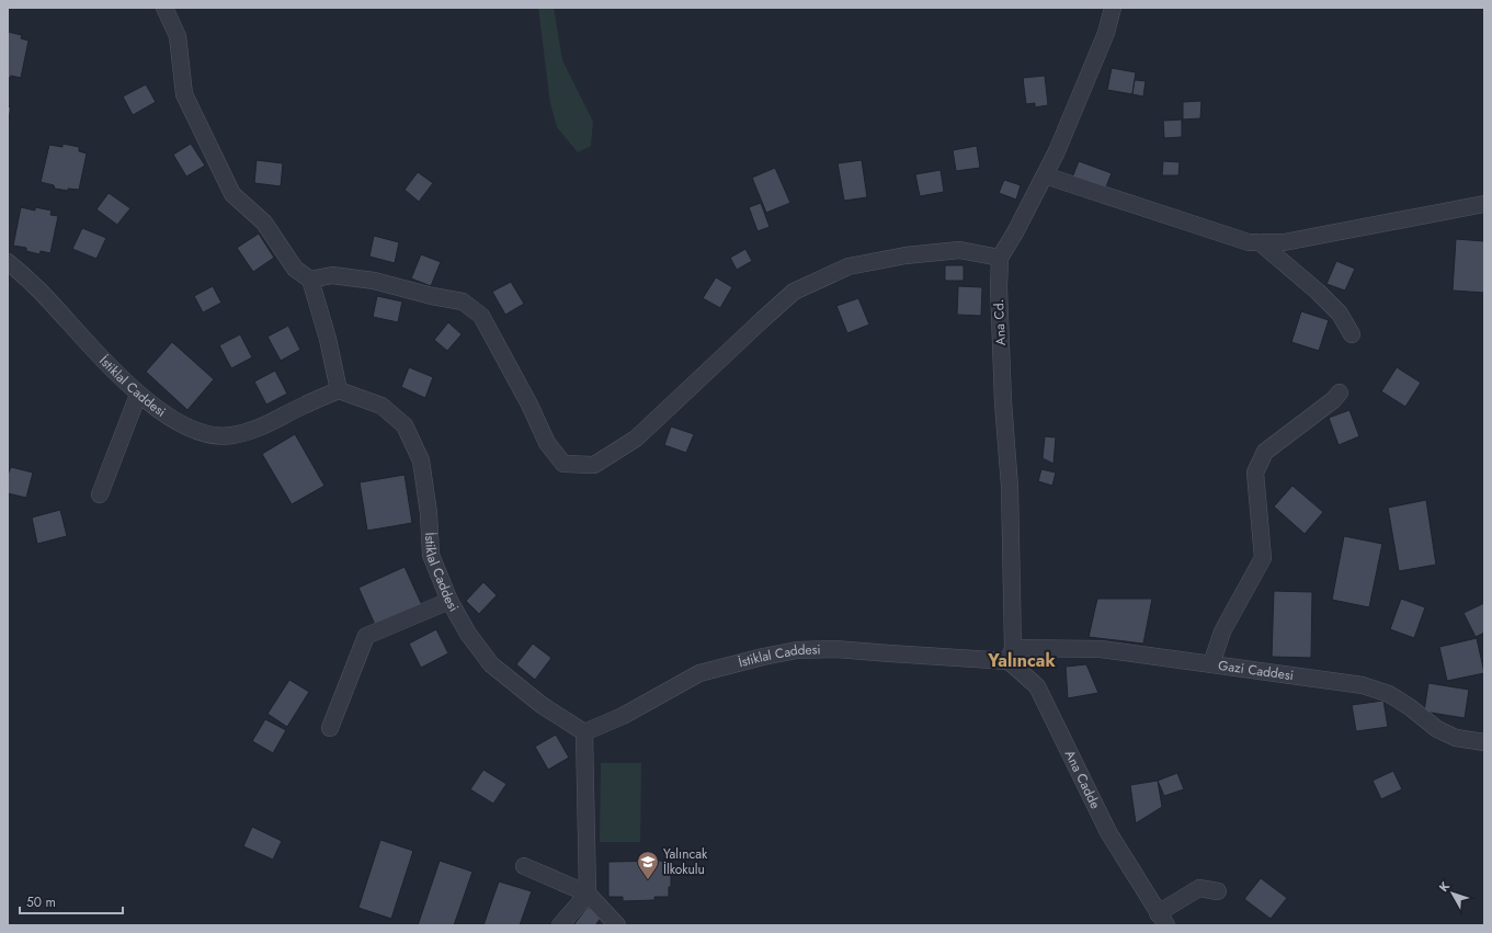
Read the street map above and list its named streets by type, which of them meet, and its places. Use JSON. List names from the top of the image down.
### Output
{
  "streets": {
    "street": [
      "Ana Cd.",
      "İstiklal Caddesi",
      "Gazi Caddesi",
      "Ana Cadde"
    ]
  },
  "crossings": [
    ["Ana Cd.", "İstiklal Caddesi"],
    ["Ana Cd.", "Gazi Caddesi"],
    ["Ana Cd.", "Ana Cadde"],
    ["İstiklal Caddesi", "Gazi Caddesi"],
    ["İstiklal Caddesi", "Ana Cadde"],
    ["Gazi Caddesi", "Ana Cadde"]
  ],
  "districts": ["Yalıncak"],
  "places": {
    "school or university": ["Yalıncak İlkokulu"]
  },
  "scale_bar": "50 m",
  "north": "top left"
}
